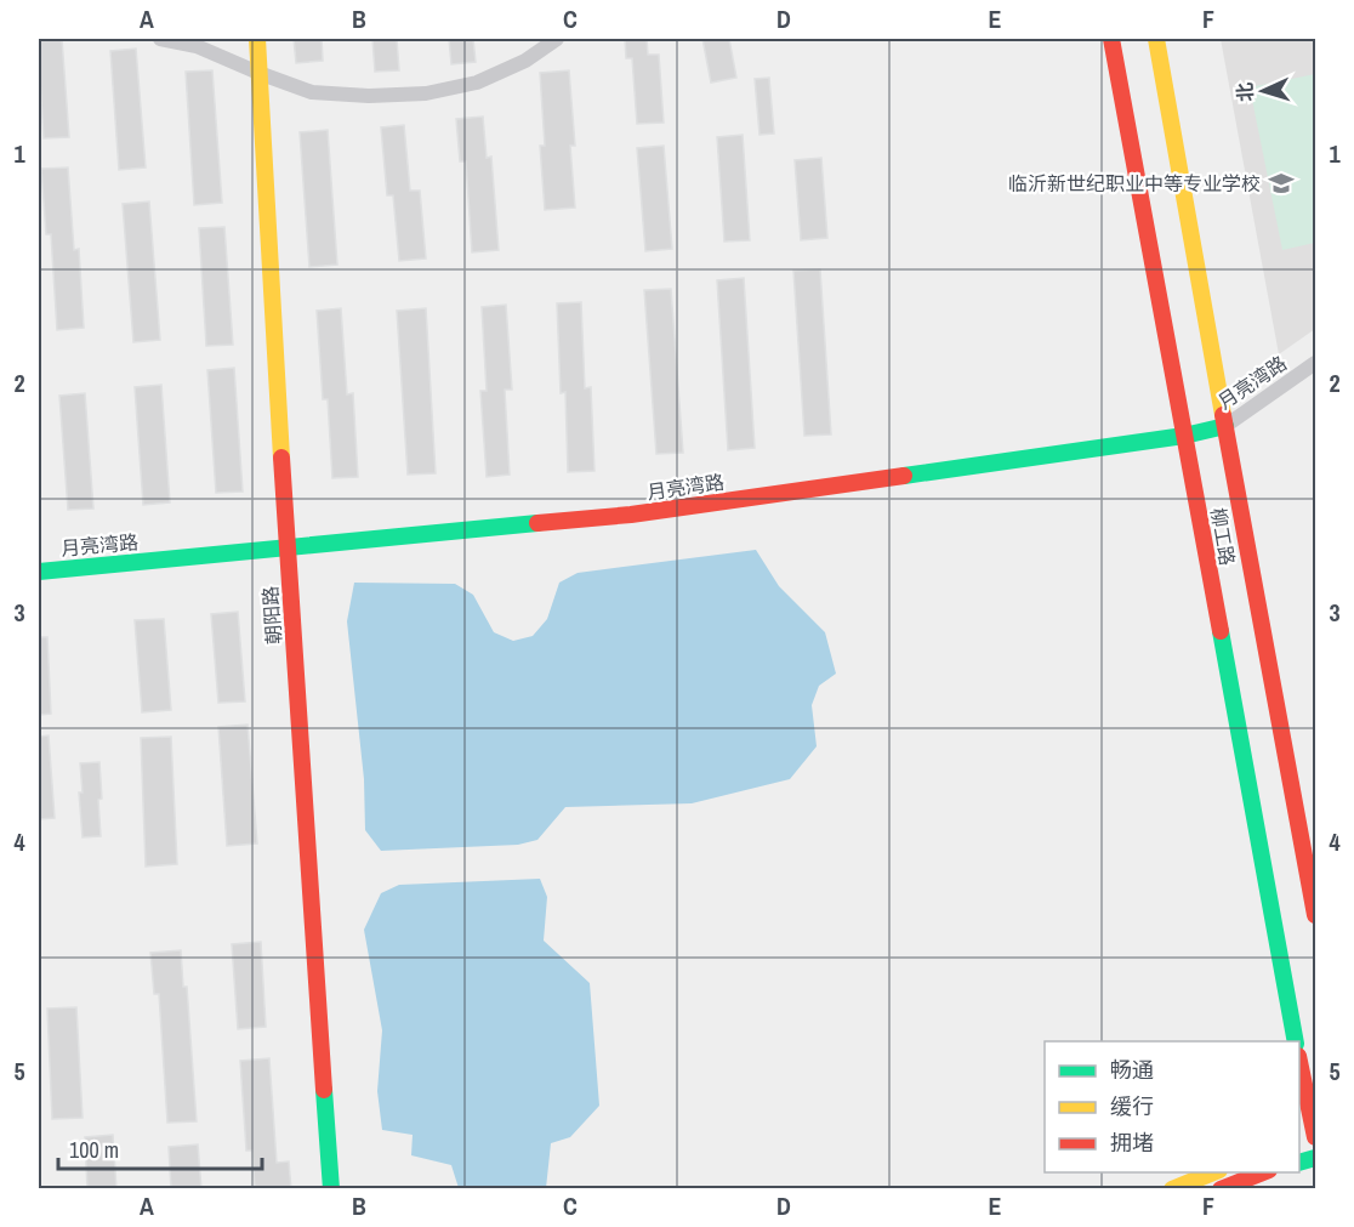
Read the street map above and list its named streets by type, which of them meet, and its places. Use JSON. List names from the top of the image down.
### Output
{
  "streets": {
    "street": ["月亮湾路", "柳工路", "朝阳路"]
  },
  "crossings": [
    ["月亮湾路", "柳工路"],
    ["月亮湾路", "朝阳路"]
  ],
  "places": {
    "school or university": ["临沂新世纪职业中等专业学校"]
  },
  "legend": ["畅通", "缓行", "拥堵"],
  "scale_bar": "100 m",
  "north": "left",
  "grid": {
    "columns": [
      "A",
      "B",
      "C",
      "D",
      "E",
      "F"
    ],
    "rows": [
      "1",
      "2",
      "3",
      "4",
      "5"
    ]
  }
}
